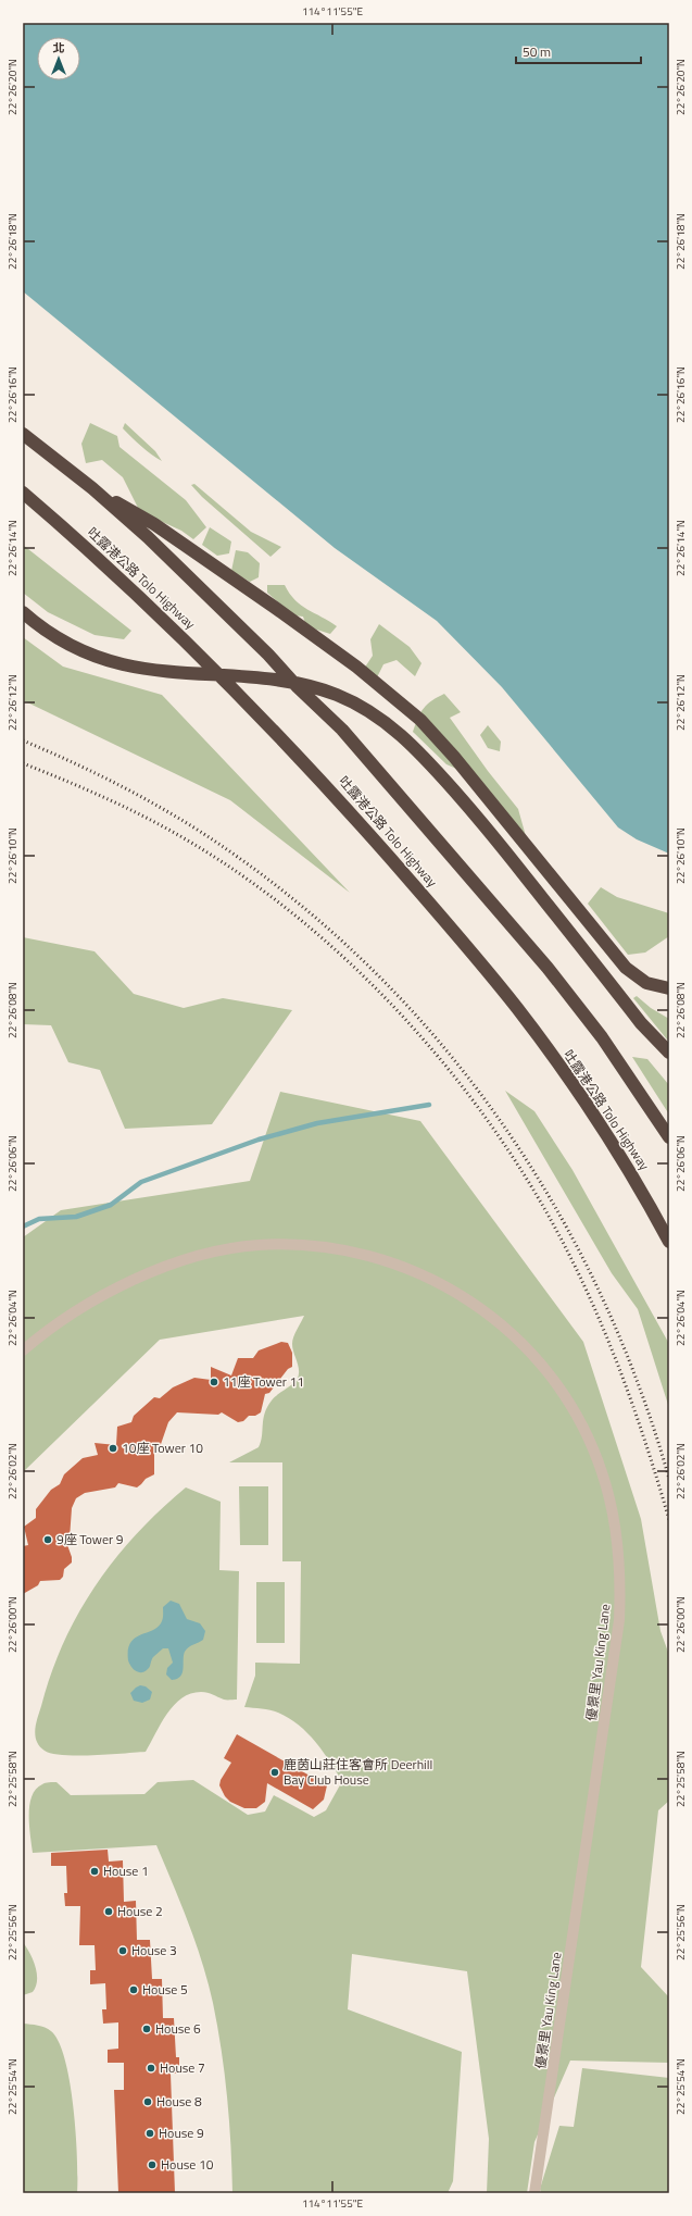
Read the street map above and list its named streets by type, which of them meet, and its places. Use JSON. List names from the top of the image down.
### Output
{
  "streets": {
    "highway": ["吐露港公路 Tolo Highway"],
    "street": ["優景里 Yau King Lane"]
  },
  "places": [
    "11座 Tower 11",
    "10座 Tower 10",
    "9座 Tower 9",
    "鹿茵山莊住客會所 Deerhill Bay Club House",
    "House 1",
    "House 2",
    "House 3",
    "House 5",
    "House 6",
    "House 7",
    "House 8",
    "House 9",
    "House 10"
  ],
  "scale_bar": "50 m",
  "north": "top",
  "coordinates": [
    "114°11'55\"E",
    "22°26'20\"N",
    "22°26'18\"N",
    "22°26'16\"N",
    "22°26'14\"N",
    "22°26'12\"N",
    "22°26'10\"N",
    "22°26'08\"N",
    "22°26'06\"N",
    "22°26'04\"N",
    "22°26'02\"N",
    "22°26'00\"N",
    "22°25'58\"N",
    "22°25'56\"N",
    "22°25'54\"N"
  ]
}
